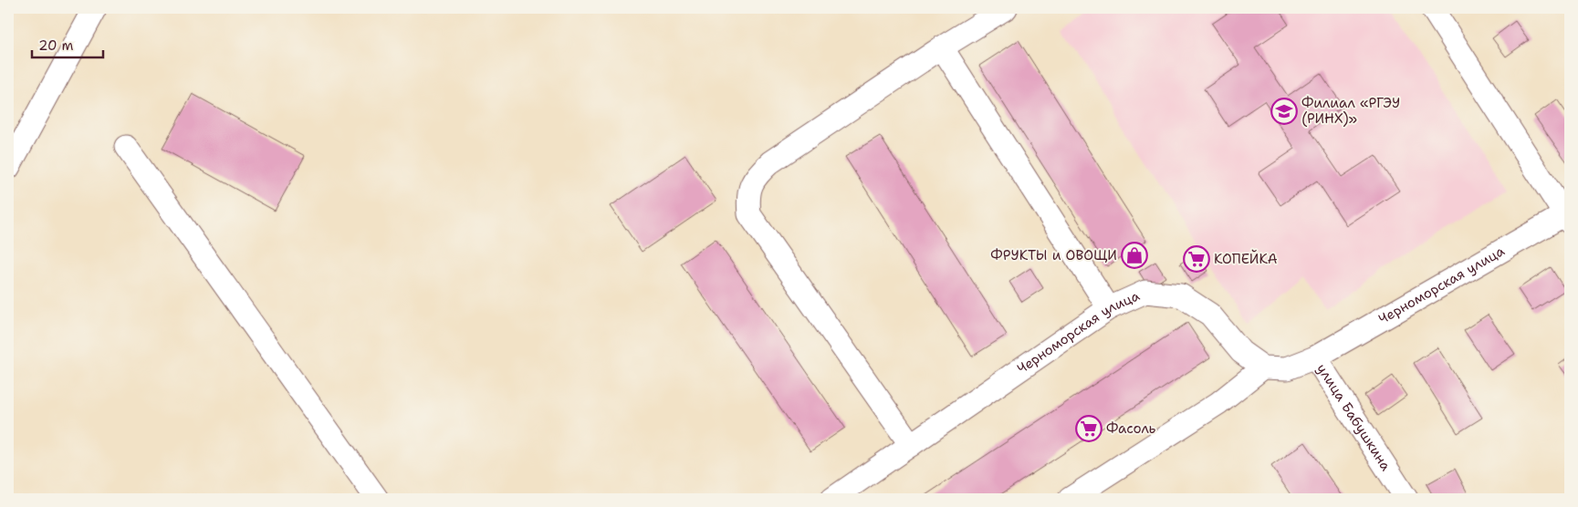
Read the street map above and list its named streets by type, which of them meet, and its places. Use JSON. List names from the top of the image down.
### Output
{
  "streets": {
    "street": ["Черноморская улица", "улица Бабушкина"]
  },
  "crossings": [
    ["Черноморская улица", "улица Бабушкина"]
  ],
  "places": {
    "school or university": ["Филиал «РГЭУ (РИНХ)»"],
    "shop": ["ФРУКТЫ и ОВОЩИ"],
    "supermarket": ["КОПЕЙКА", "Фасоль"]
  },
  "scale_bar": "20 m"
}
